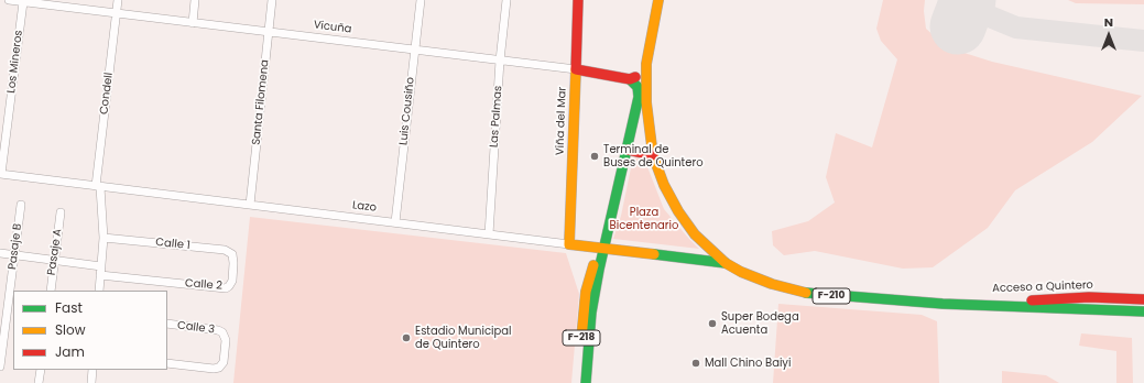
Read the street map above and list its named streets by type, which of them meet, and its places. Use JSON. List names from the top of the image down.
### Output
{
  "streets": {
    "main road": [
      "Vicuña",
      "Viña del Mar",
      "Lazo",
      "Acceso a Quintero",
      "F-210",
      "F-218"
    ],
    "street": [
      "Los Mineros",
      "Condell",
      "Santa Filomena",
      "Luis Cousiño",
      "Las Palmas",
      "Calle 1",
      "Pasaje B",
      "Pasaje A",
      "Calle 2",
      "Calle 3"
    ]
  },
  "crossings": [
    ["Vicuña", "Los Mineros"],
    ["Vicuña", "Condell"],
    ["Vicuña", "Santa Filomena"],
    ["Vicuña", "Luis Cousiño"],
    ["Vicuña", "Las Palmas"],
    ["Vicuña", "Viña del Mar"],
    ["Vicuña", "F-218"],
    ["Los Mineros", "Lazo"],
    ["Condell", "Lazo"],
    ["Condell", "Calle 1"],
    ["Condell", "Calle 2"],
    ["Santa Filomena", "Lazo"],
    ["Luis Cousiño", "Lazo"],
    ["Las Palmas", "Lazo"],
    ["Viña del Mar", "Lazo"],
    ["Lazo", "Acceso a Quintero"],
    ["Lazo", "F-218"],
    ["Calle 1", "Calle 2"]
  ],
  "parks": ["Plaza Bicentenario"],
  "places": [
    "Terminal de Buses de Quintero",
    "Super Bodega Acuenta",
    "Estadio Municipal de Quintero",
    "Mall Chino Baiyi"
  ],
  "legend": ["Fast", "Slow", "Jam"],
  "north": "top"
}
